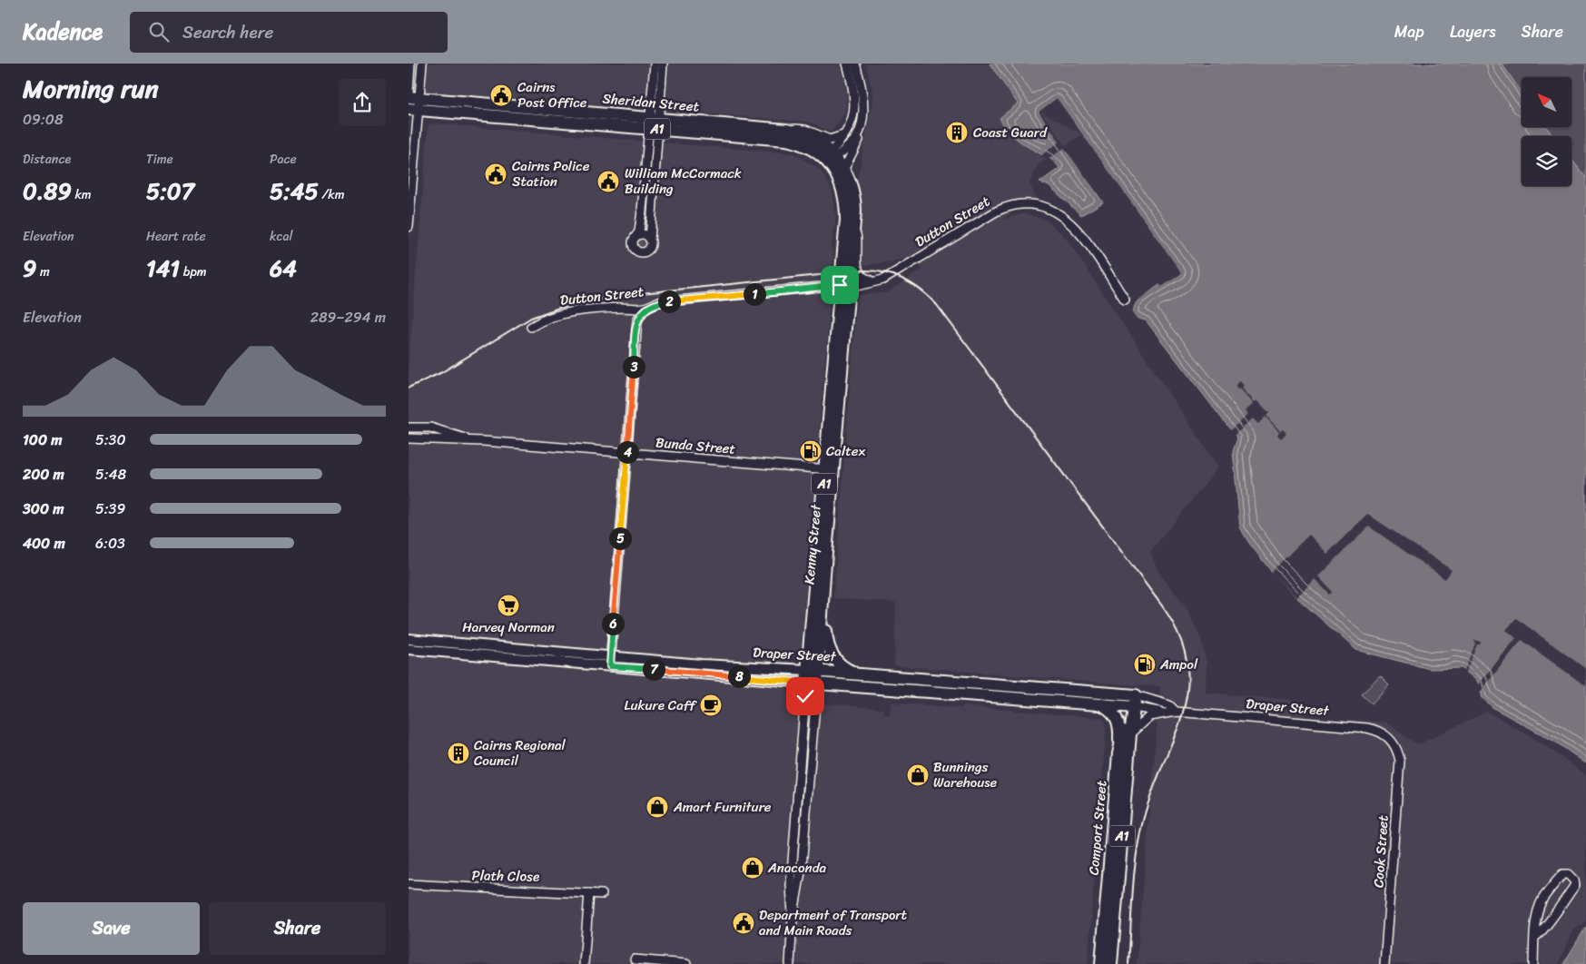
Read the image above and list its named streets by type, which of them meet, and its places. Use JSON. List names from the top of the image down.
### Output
{
  "streets": {
    "highway": [
      "Sheridan Street",
      "A1",
      "Kenny Street",
      "Draper Street",
      "Comport Street"
    ],
    "street": [
      "Dutton Street",
      "Bunda Street",
      "Cook Street",
      "Plath Close"
    ]
  },
  "crossings": [
    ["Sheridan Street", "Kenny Street"],
    ["Dutton Street", "Kenny Street"],
    ["Bunda Street", "Kenny Street"],
    ["Kenny Street", "Draper Street"],
    ["Draper Street", "Comport Street"],
    ["Draper Street", "Cook Street"]
  ],
  "places": {
    "public building": [
      "Cairns Post Office",
      "Cairns Police Station",
      "William McCormack Building",
      "Department of Transport and Main Roads"
    ],
    "building": ["Coast Guard", "Cairns Regional Council"],
    "fuel station": ["Caltex", "Ampol"],
    "supermarket": ["Harvey Norman"],
    "cafe": ["Lukure Caff"],
    "shop": ["Bunnings Warehouse", "Amart Furniture", "Anaconda"]
  },
  "north": "top left",
  "page": {
    "header": "Kadence",
    "search": "Search here",
    "nav": ["Map", "Layers", "Share"],
    "heading": ["Morning run", "09:08"],
    "stats": [
      ["Distance", "0.89 km"],
      ["Time", "5:07"],
      ["Pace", "5:45 /km"],
      ["Elevation", "9 m"],
      ["Heart rate", "141 bpm"],
      ["kcal", "64"]
    ],
    "pins": [
      "1",
      "2",
      "3",
      "4",
      "5",
      "6",
      "7",
      "8"
    ],
    "chart": ["Elevation", "289–294 m"],
    "list": [
      {
        "name": "100 m",
        "note": "5:30"
      },
      {
        "name": "200 m",
        "note": "5:48"
      },
      {
        "name": "300 m",
        "note": "5:39"
      },
      {
        "name": "400 m",
        "note": "6:03"
      }
    ],
    "buttons": ["Save", "Share"]
  }
}
